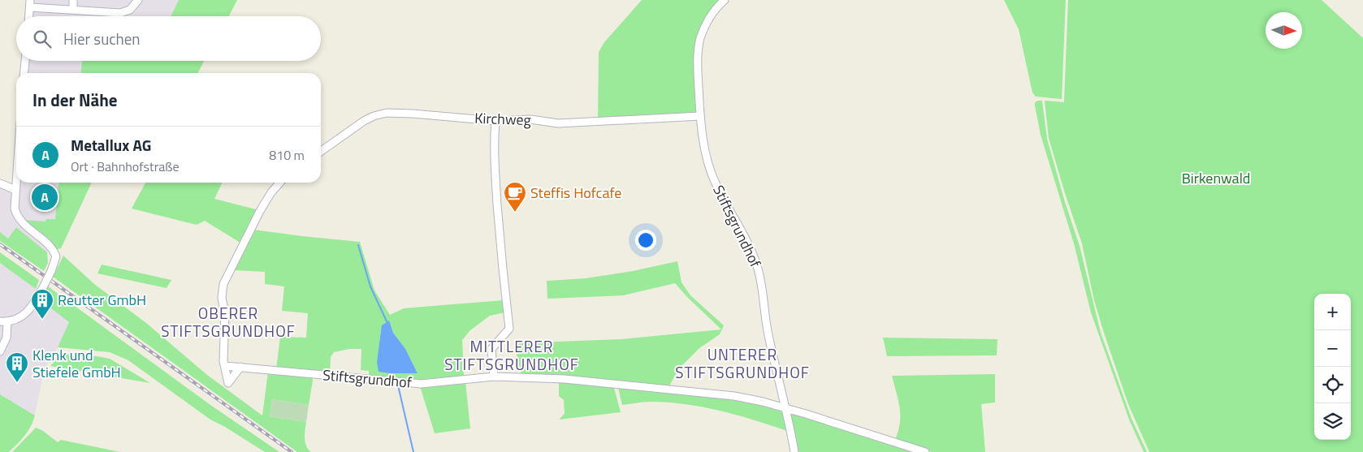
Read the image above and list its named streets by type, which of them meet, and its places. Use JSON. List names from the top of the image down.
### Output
{
  "streets": {
    "street": ["Kirchweg", "Stiftsgrundhof"]
  },
  "crossings": [
    ["Kirchweg", "Stiftsgrundhof"]
  ],
  "districts": ["OBERER STIFTSGRUNDHOF", "MITTLERER STIFTSGRUNDHOF", "UNTERER STIFTSGRUNDHOF"],
  "parks": ["Birkenwald"],
  "places": {
    "cafe": ["Steffis Hofcafe"],
    "building": ["Reutter GmbH", "Klenk und Stiefele GmbH"]
  },
  "north": "right",
  "page": {
    "search": "Hier suchen",
    "heading": "In der Nähe",
    "list": [
      {
        "mark": "A",
        "name": "Metallux AG",
        "note": "Ort · Bahnhofstraße",
        "value": "810 m"
      }
    ],
    "pins": "A",
    "map_buttons": ["+", "−"]
  }
}
